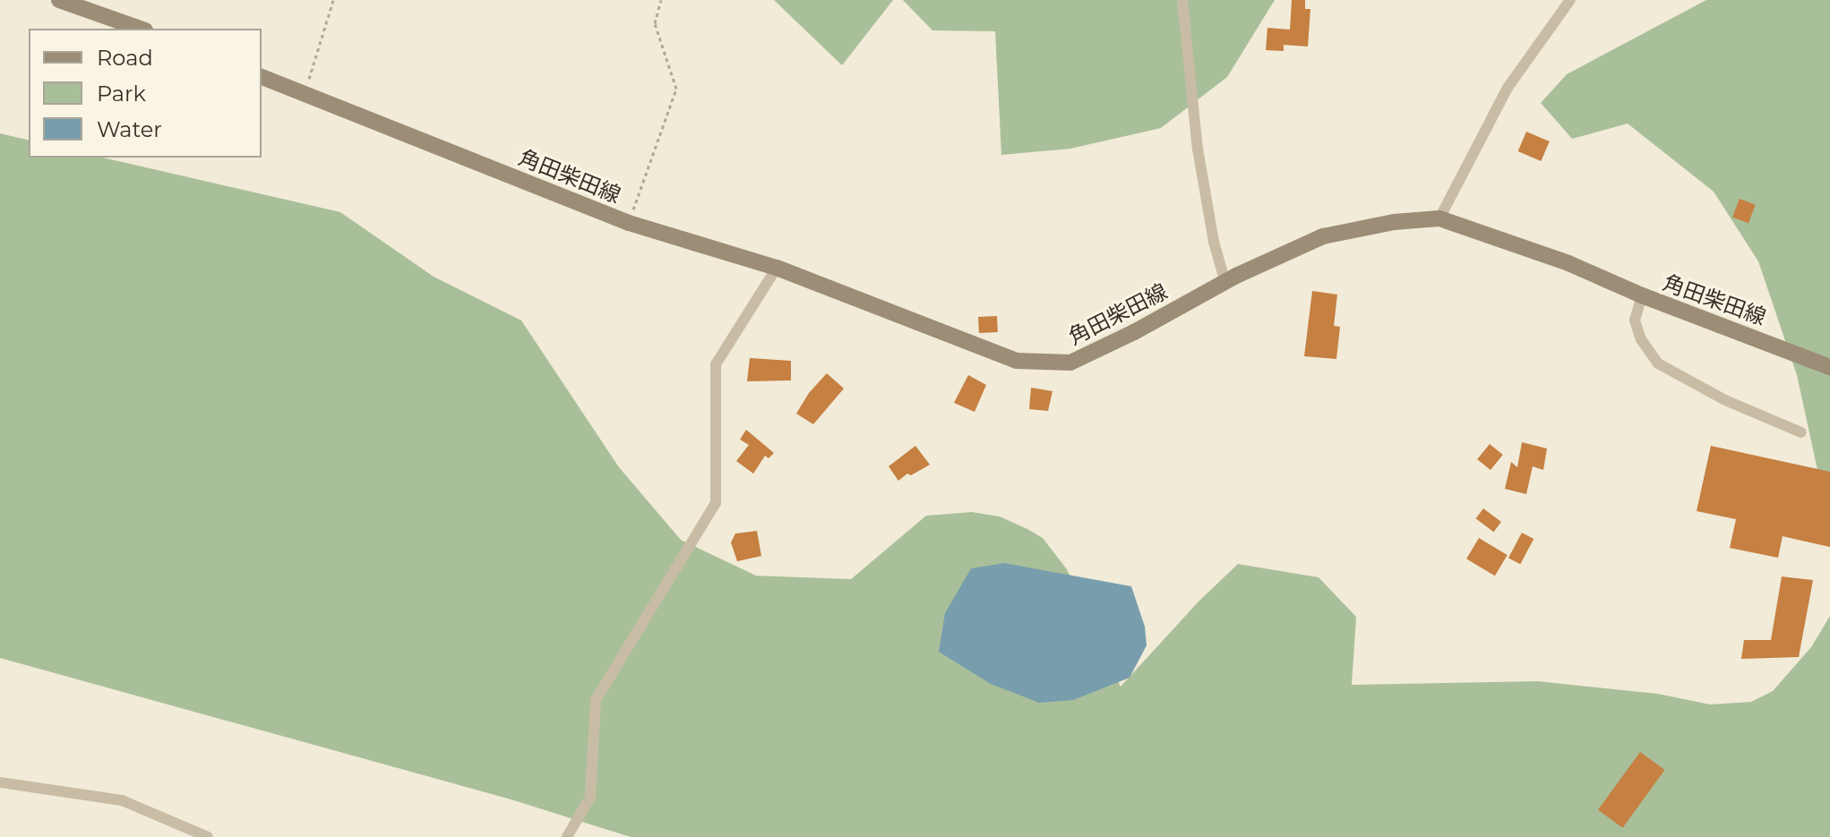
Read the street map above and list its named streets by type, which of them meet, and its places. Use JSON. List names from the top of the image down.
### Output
{
  "streets": {
    "main road": ["角田柴田線"]
  },
  "legend": ["Road", "Park", "Water"]
}
